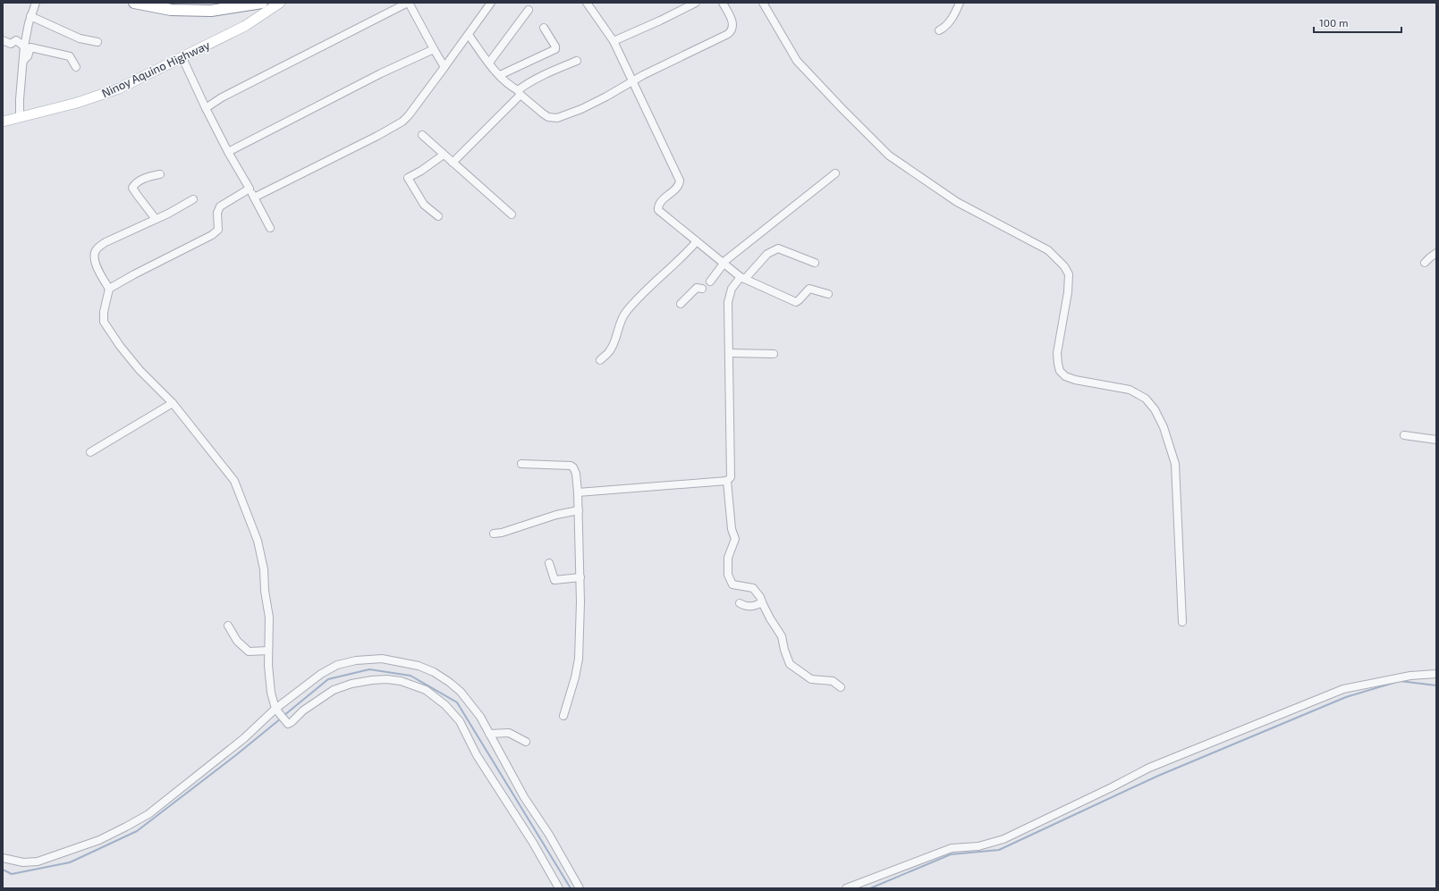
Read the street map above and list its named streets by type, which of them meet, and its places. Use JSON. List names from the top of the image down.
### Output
{
  "streets": {
    "main road": ["Ninoy Aquino Highway"]
  },
  "scale_bar": "100 m"
}
